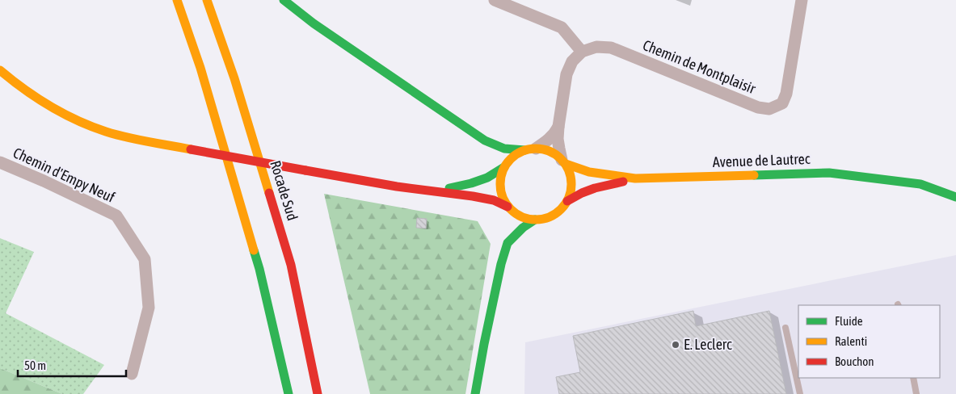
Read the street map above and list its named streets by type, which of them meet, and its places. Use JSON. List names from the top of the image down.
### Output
{
  "streets": {
    "main road": ["Avenue de Lautrec", "Rocade Sud"],
    "street": ["Chemin de Montplaisir", "Chemin d'Empy Neuf"]
  },
  "places": ["E. Leclerc"],
  "legend": ["Fluide", "Ralenti", "Bouchon"],
  "scale_bar": "50 m"
}
